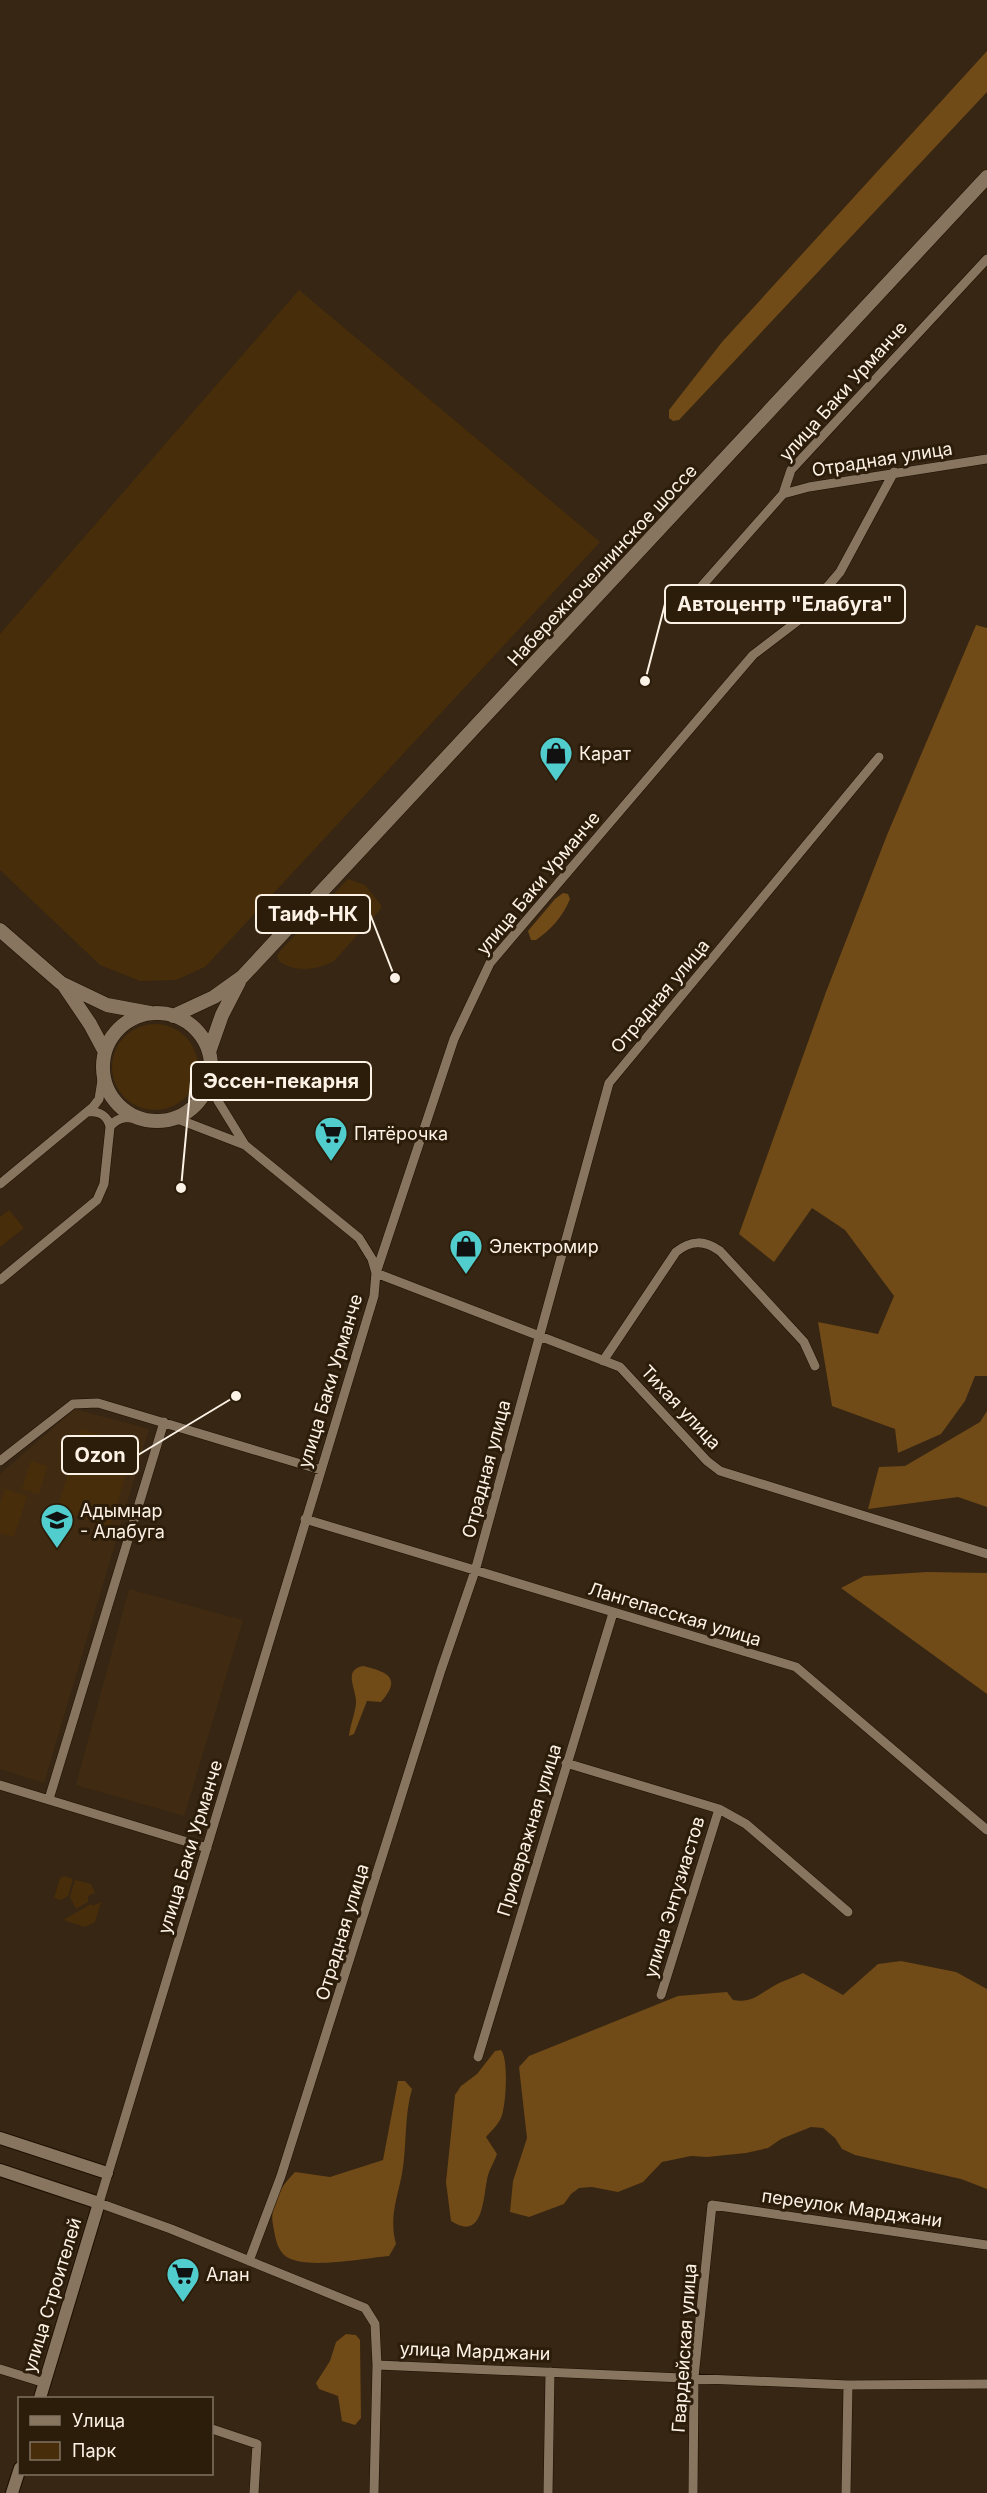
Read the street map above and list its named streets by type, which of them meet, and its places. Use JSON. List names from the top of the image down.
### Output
{
  "streets": {
    "main road": ["Набережночелнинское шоссе"],
    "street": [
      "улица Баки Урманче",
      "Отрадная улица",
      "Тихая улица",
      "Лангепасская улица",
      "Приовражная улица",
      "улица Энтузиастов",
      "переулок Марджани",
      "улица Строителей",
      "Гвардейская улица",
      "улица Марджани"
    ]
  },
  "crossings": [
    ["улица Баки Урманче", "Отрадная улица"],
    ["улица Баки Урманче", "Тихая улица"],
    ["улица Баки Урманче", "Лангепасская улица"],
    ["улица Баки Урманче", "улица Строителей"],
    ["улица Баки Урманче", "улица Марджани"],
    ["Отрадная улица", "Тихая улица"],
    ["Отрадная улица", "Лангепасская улица"],
    ["Отрадная улица", "улица Марджани"],
    ["Лангепасская улица", "Приовражная улица"],
    ["Приовражная улица", "улица Энтузиастов"],
    ["переулок Марджани", "Гвардейская улица"],
    ["улица Строителей", "улица Марджани"],
    ["Гвардейская улица", "улица Марджани"]
  ],
  "places": {
    "other": [
      "Автоцентр \"Елабуга\"",
      "Таиф-НК",
      "Эссен-пекарня",
      "Ozon"
    ],
    "shop": ["Карат", "Электромир"],
    "supermarket": ["Пятёрочка", "Алан"],
    "school or university": ["Адымнар - Алабуга"]
  },
  "legend": ["Улица", "Парк"]
}
